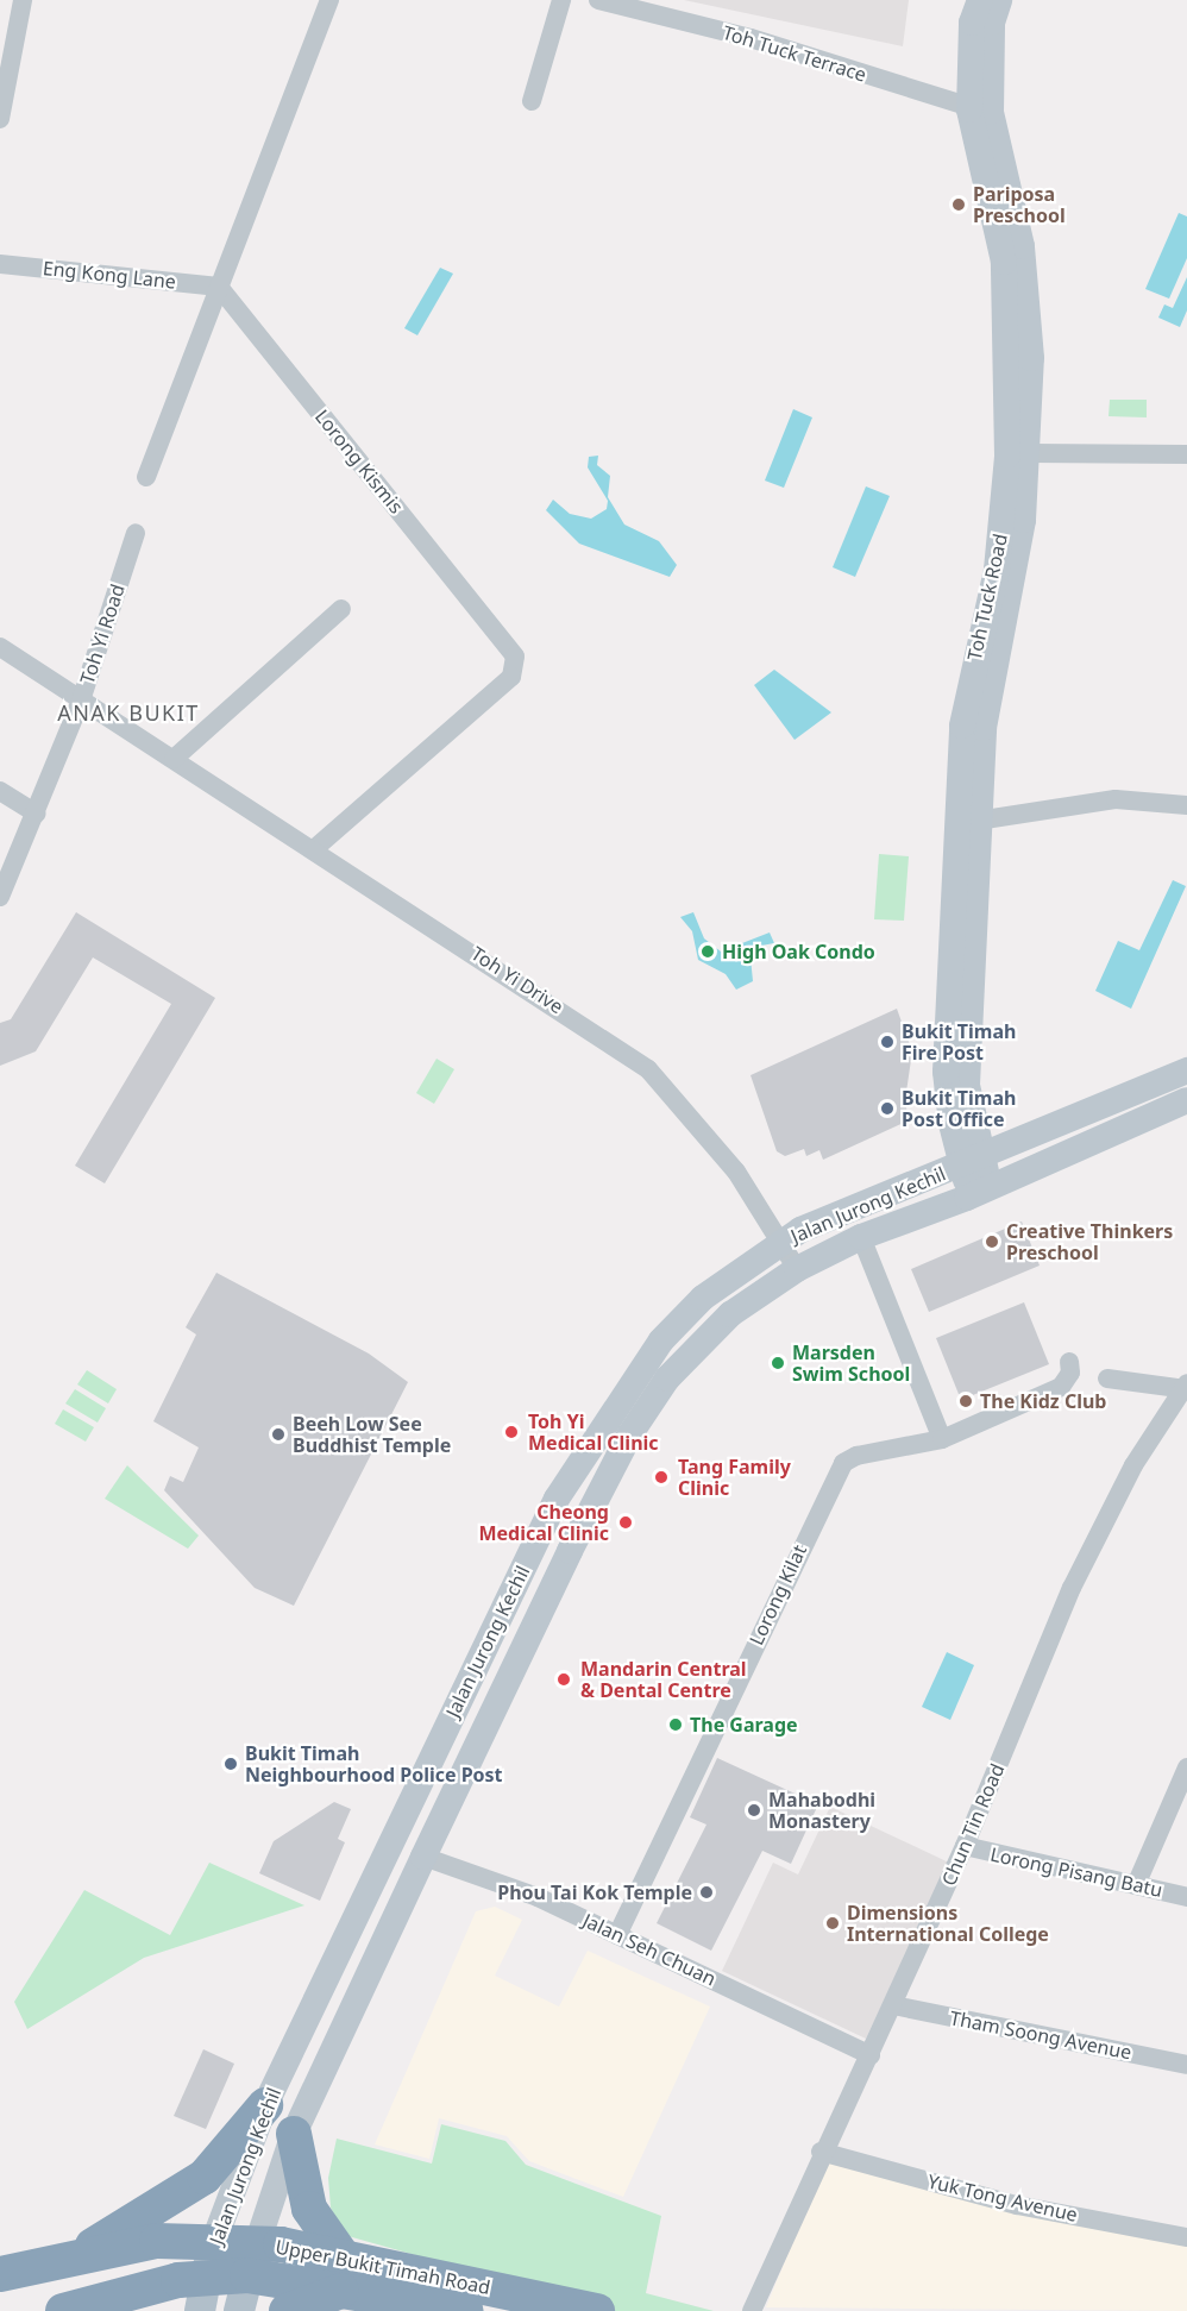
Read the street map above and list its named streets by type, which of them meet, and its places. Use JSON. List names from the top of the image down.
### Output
{
  "streets": {
    "highway": ["Upper Bukit Timah Road"],
    "main road": ["Toh Tuck Road", "Jalan Jurong Kechil"],
    "street": [
      "Toh Tuck Terrace",
      "Eng Kong Lane",
      "Lorong Kismis",
      "Toh Yi Road",
      "Toh Yi Drive",
      "Lorong Kilat",
      "Chun Tin Road",
      "Lorong Pisang Batu",
      "Jalan Seh Chuan",
      "Tham Soong Avenue",
      "Yuk Tong Avenue"
    ]
  },
  "crossings": [
    ["Toh Tuck Terrace", "Toh Tuck Road"],
    ["Eng Kong Lane", "Lorong Kismis"],
    ["Lorong Kismis", "Toh Yi Drive"],
    ["Toh Tuck Road", "Jalan Jurong Kechil"],
    ["Toh Yi Road", "Toh Yi Drive"],
    ["Toh Yi Drive", "Jalan Jurong Kechil"],
    ["Jalan Jurong Kechil", "Jalan Seh Chuan"],
    ["Jalan Jurong Kechil", "Upper Bukit Timah Road"],
    ["Lorong Kilat", "Jalan Seh Chuan"],
    ["Chun Tin Road", "Lorong Pisang Batu"],
    ["Chun Tin Road", "Jalan Seh Chuan"],
    ["Chun Tin Road", "Tham Soong Avenue"],
    ["Chun Tin Road", "Yuk Tong Avenue"]
  ],
  "districts": ["ANAK BUKIT"],
  "places": [
    "Pariposa Preschool",
    "High Oak Condo",
    "Bukit Timah Fire Post",
    "Bukit Timah Post Office",
    "Creative Thinkers Preschool",
    "Marsden Swim School",
    "The Kidz Club",
    "Toh Yi Medical Clinic",
    "Beeh Low See Buddhist Temple",
    "Tang Family Clinic",
    "Cheong Medical Clinic",
    "Mandarin Central & Dental Centre",
    "The Garage",
    "Bukit Timah Neighbourhood Police Post",
    "Mahabodhi Monastery",
    "Phou Tai Kok Temple",
    "Dimensions International College"
  ]
}
